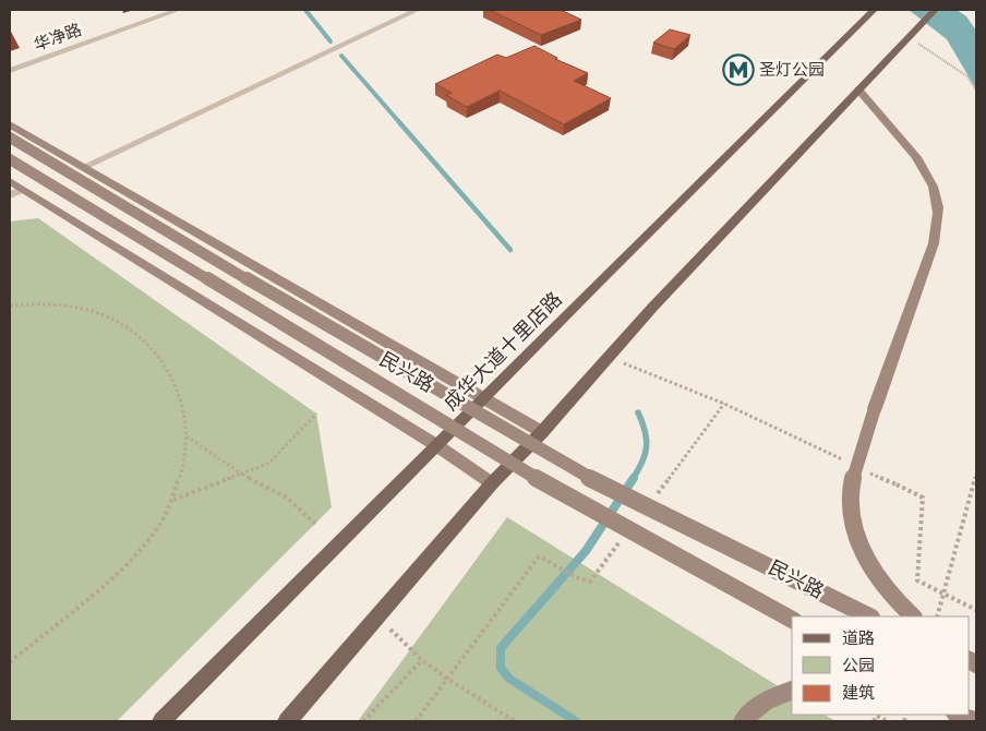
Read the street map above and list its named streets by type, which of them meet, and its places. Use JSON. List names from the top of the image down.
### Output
{
  "streets": {
    "main road": ["成华大道十里店路", "民兴路"],
    "street": ["华净路"]
  },
  "crossings": [
    ["成华大道十里店路", "民兴路"]
  ],
  "places": {
    "metro station": ["圣灯公园"]
  },
  "legend": ["道路", "公园", "建筑"]
}
